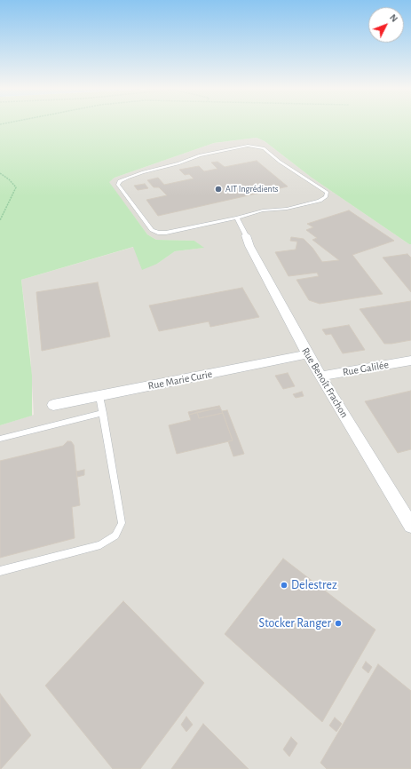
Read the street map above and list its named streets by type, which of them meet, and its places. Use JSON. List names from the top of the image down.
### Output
{
  "streets": {
    "street": ["Rue Galilée", "Rue Marie Curie", "Rue Benoît Frachon"]
  },
  "crossings": [
    ["Rue Galilée", "Rue Benoît Frachon"],
    ["Rue Marie Curie", "Rue Benoît Frachon"]
  ],
  "places": ["AIT Ingrédients", "Delestrez", "Stocker Ranger"],
  "north": "top right"
}
